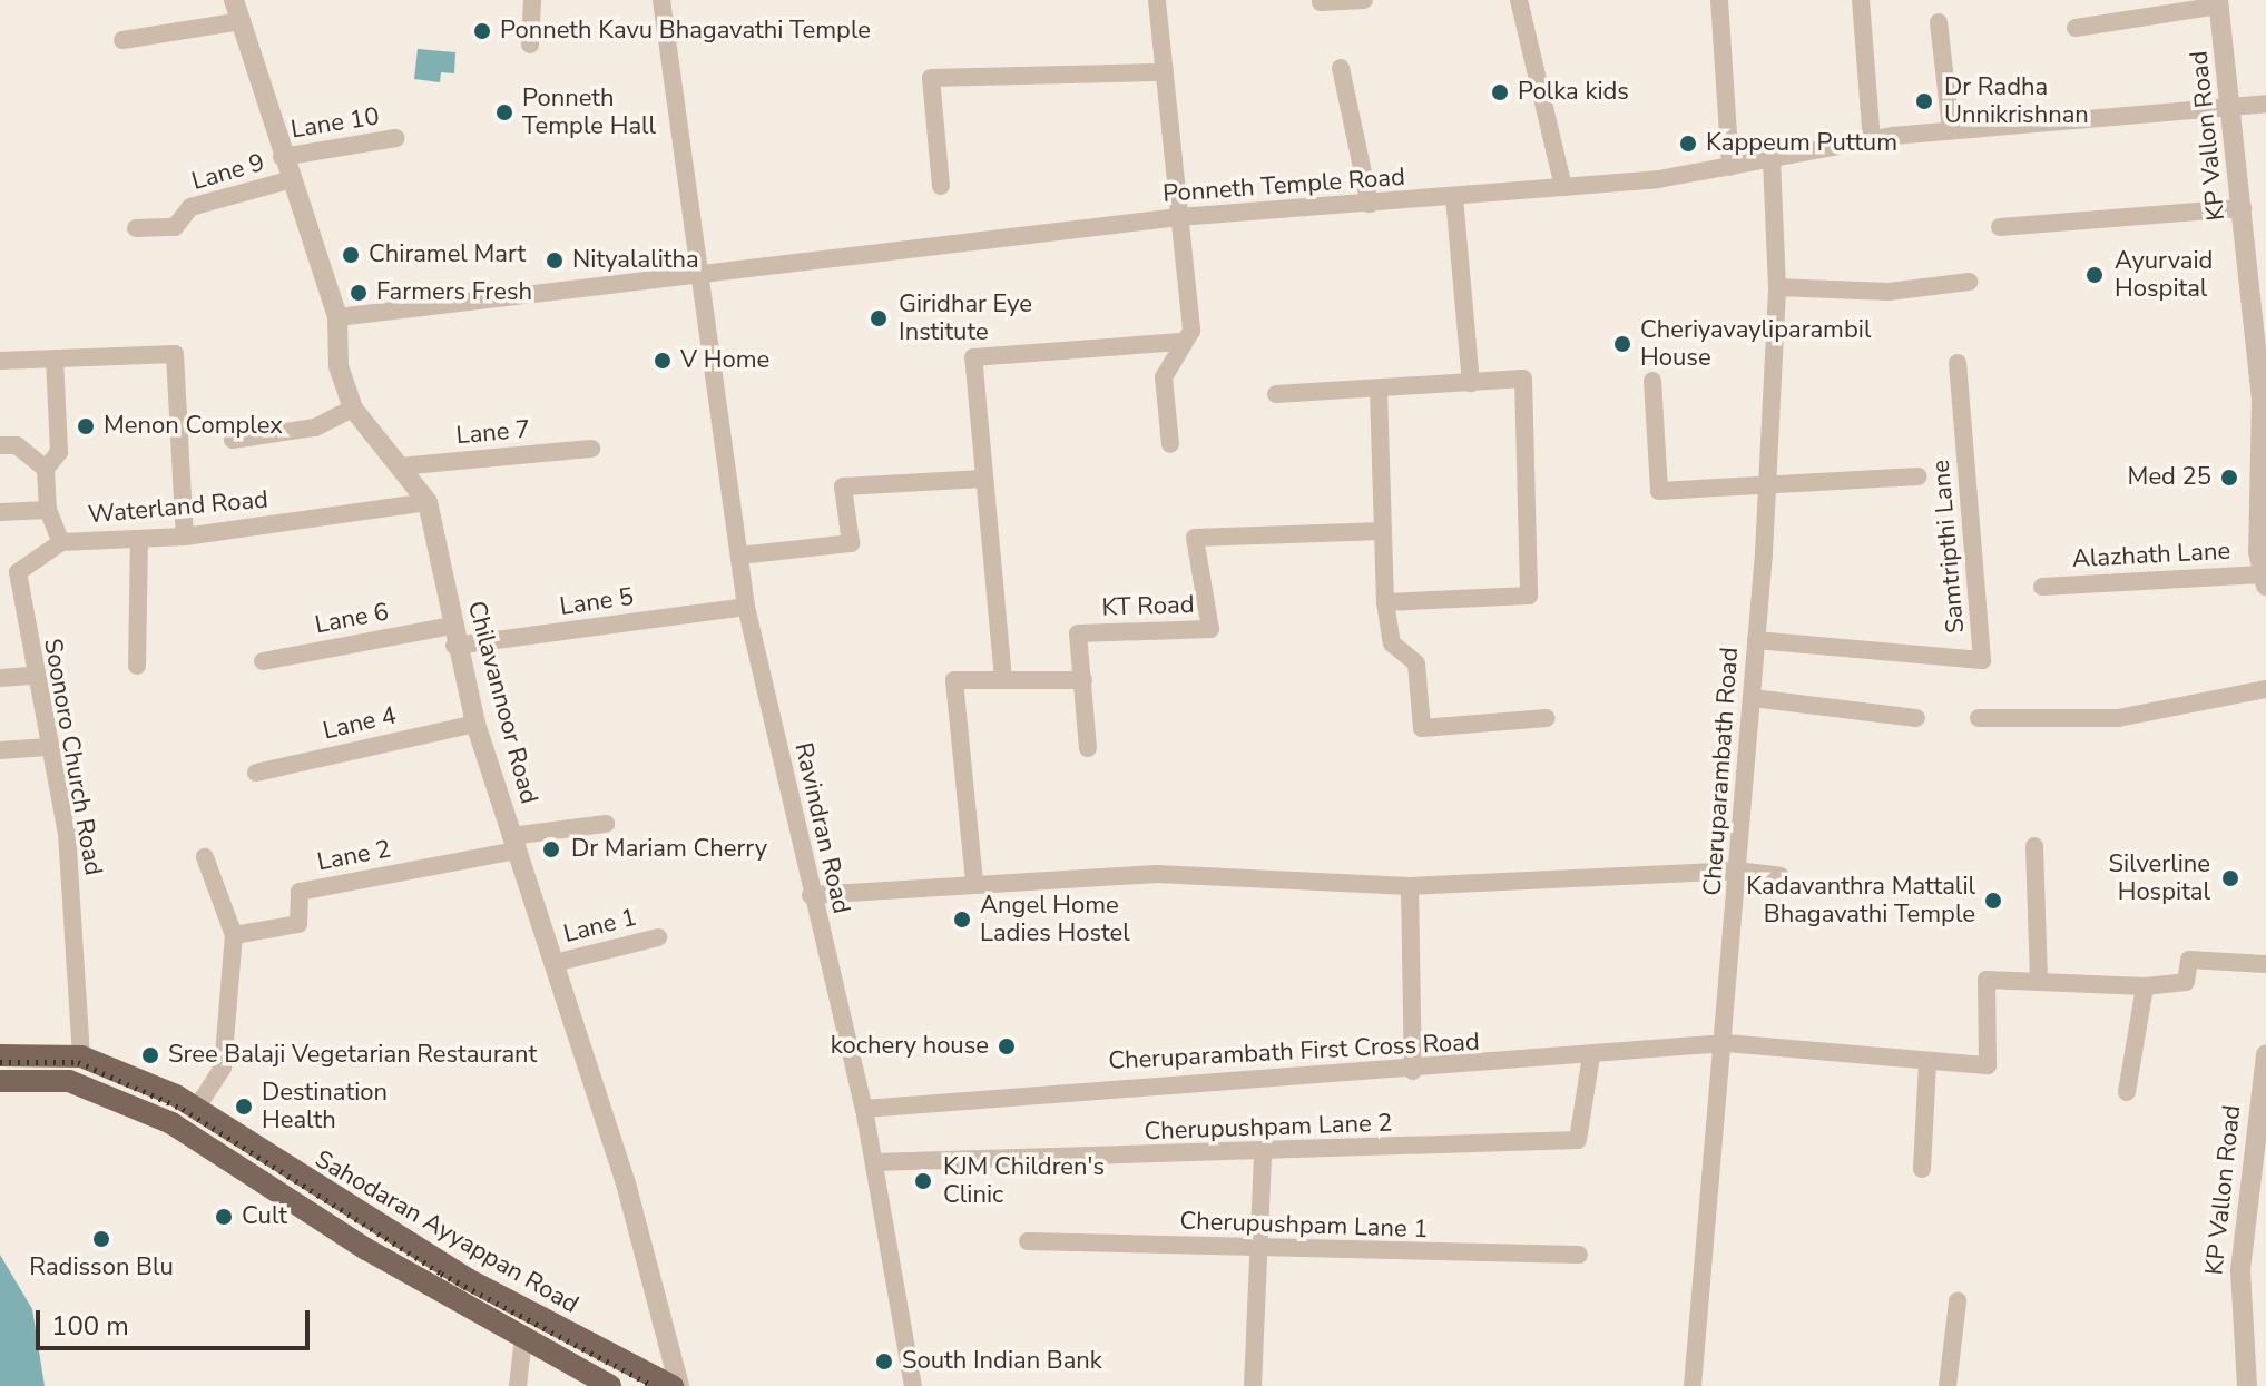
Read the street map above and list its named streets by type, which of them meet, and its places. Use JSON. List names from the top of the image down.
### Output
{
  "streets": {
    "main road": ["Sahodaran Ayyappan Road"],
    "street": [
      "Lane 10",
      "KP Vallon Road",
      "Lane 9",
      "Ponneth Temple Road",
      "Lane 7",
      "Waterland Road",
      "Samtripthi Lane",
      "Alazhath Lane",
      "Lane 5",
      "KT Road",
      "Lane 6",
      "Chilavannoor Road",
      "Lane 4",
      "Soonoro Church Road",
      "Cheruparambath Road",
      "Ravindran Road",
      "Lane 2",
      "Lane 1",
      "Cheruparambath First Cross Road",
      "Cherupushpam Lane 2",
      "Cherupushpam Lane 1"
    ]
  },
  "crossings": [
    ["Lane 10", "Chilavannoor Road"],
    ["KP Vallon Road", "Ponneth Temple Road"],
    ["KP Vallon Road", "Alazhath Lane"],
    ["Lane 9", "Chilavannoor Road"],
    ["Ponneth Temple Road", "Chilavannoor Road"],
    ["Ponneth Temple Road", "Cheruparambath Road"],
    ["Ponneth Temple Road", "Ravindran Road"],
    ["Lane 7", "Chilavannoor Road"],
    ["Waterland Road", "Chilavannoor Road"],
    ["Waterland Road", "Soonoro Church Road"],
    ["Samtripthi Lane", "Cheruparambath Road"],
    ["Lane 5", "Lane 6"],
    ["Lane 5", "Chilavannoor Road"],
    ["Lane 5", "Ravindran Road"],
    ["Lane 6", "Chilavannoor Road"],
    ["Chilavannoor Road", "Lane 4"],
    ["Chilavannoor Road", "Lane 2"],
    ["Chilavannoor Road", "Lane 1"],
    ["Soonoro Church Road", "Sahodaran Ayyappan Road"],
    ["Cheruparambath Road", "Cheruparambath First Cross Road"],
    ["Ravindran Road", "Cheruparambath First Cross Road"],
    ["Ravindran Road", "Cherupushpam Lane 2"],
    ["Cheruparambath First Cross Road", "Cherupushpam Lane 2"]
  ],
  "places": [
    "Ponneth Kavu Bhagavathi Temple",
    "Polka kids",
    "Dr Radha Unnikrishnan",
    "Ponneth Temple Hall",
    "Kappeum Puttum",
    "Chiramel Mart",
    "Nityalalitha",
    "Ayurvaid Hospital",
    "Farmers Fresh",
    "Giridhar Eye Institute",
    "Cheriyavayliparambil House",
    "V Home",
    "Menon Complex",
    "Med 25",
    "Dr Mariam Cherry",
    "Silverline Hospital",
    "Kadavanthra Mattalil Bhagavathi Temple",
    "Angel Home Ladies Hostel",
    "kochery house",
    "Sree Balaji Vegetarian Restaurant",
    "Destination Health",
    "KJM Children's Clinic",
    "Cult",
    "Radisson Blu",
    "South Indian Bank"
  ],
  "scale_bar": "100 m"
}
